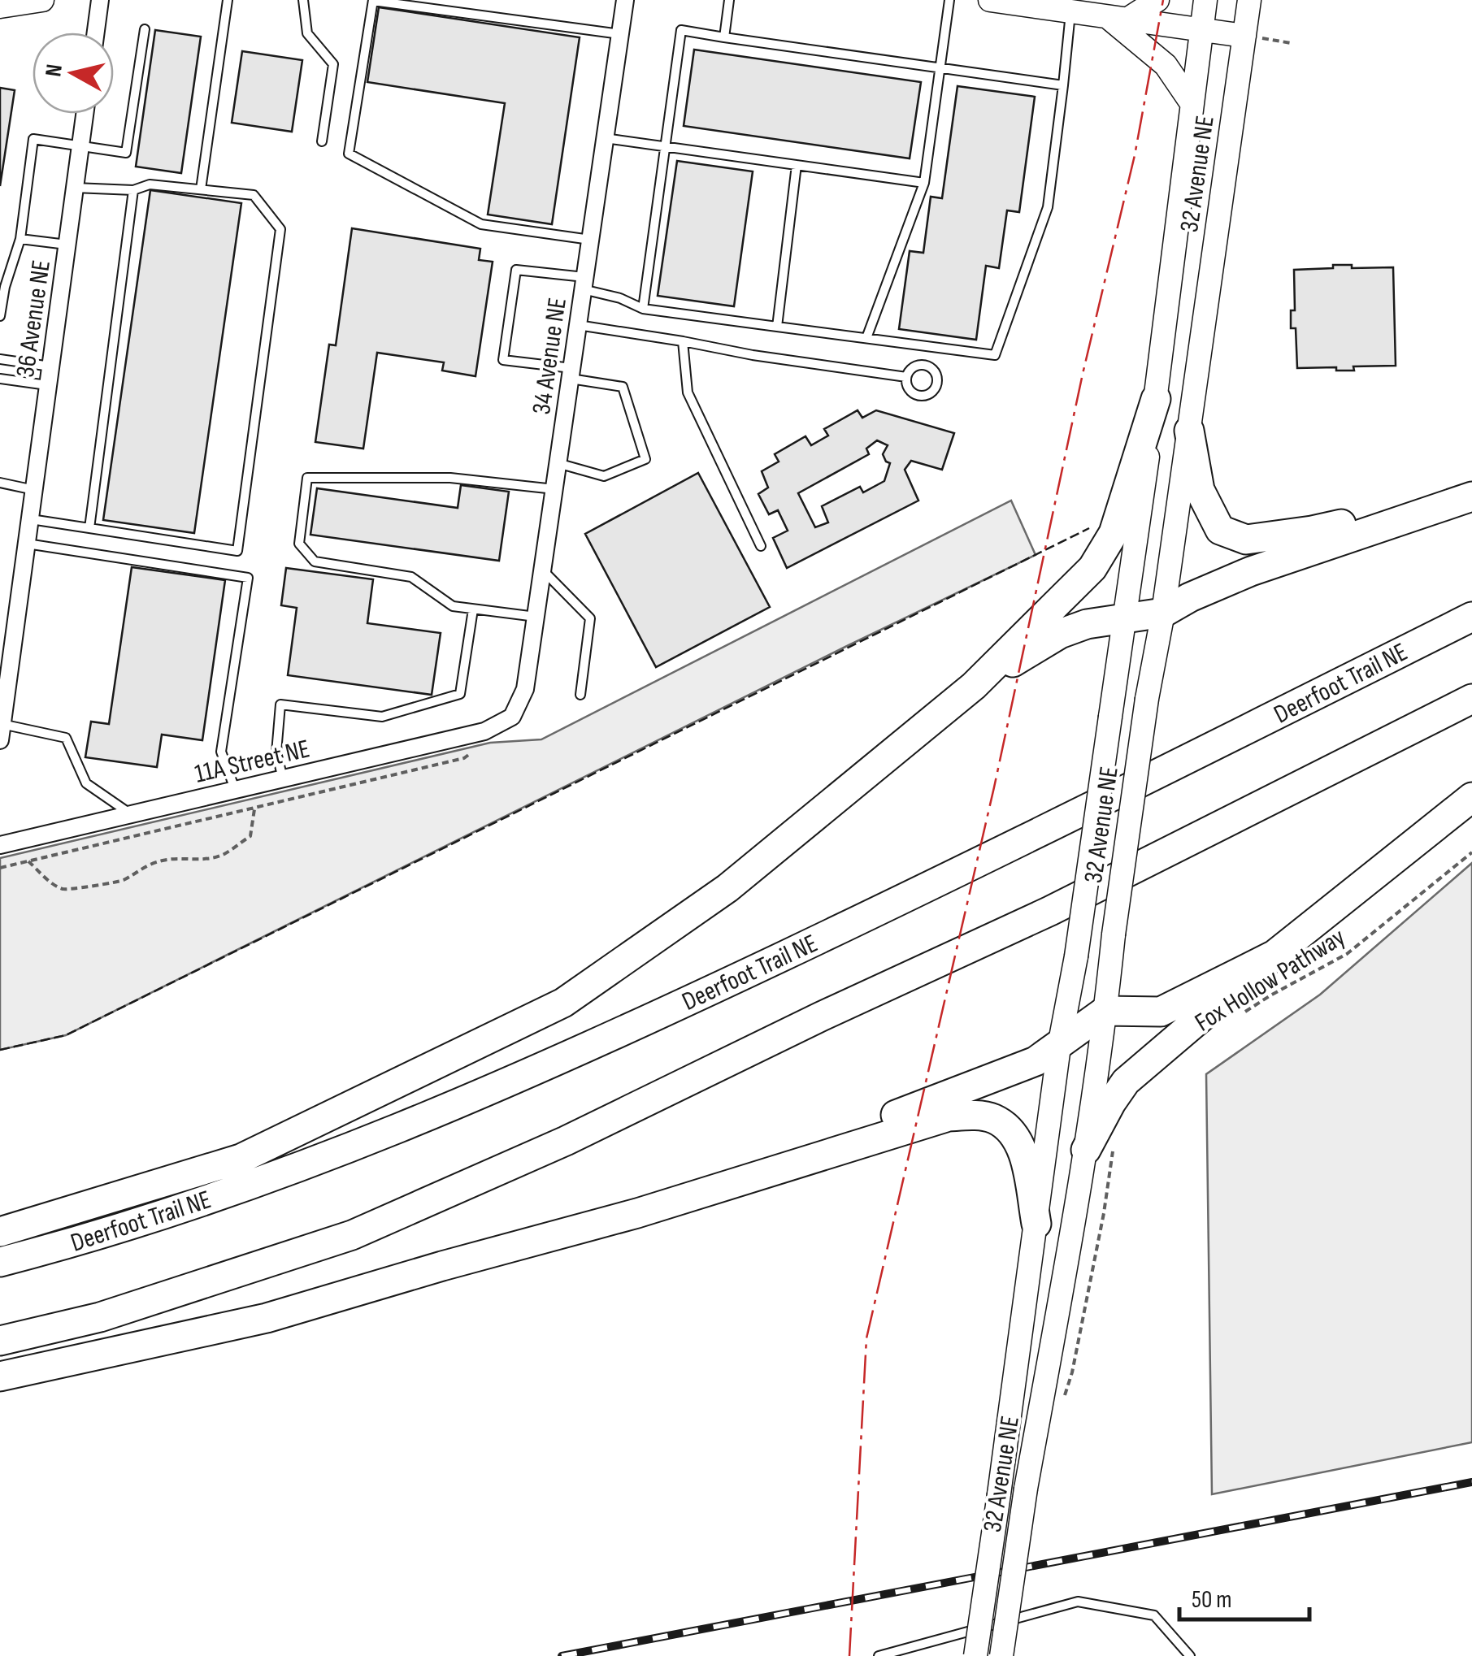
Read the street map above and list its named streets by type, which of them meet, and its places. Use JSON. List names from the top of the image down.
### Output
{
  "streets": {
    "highway": ["Deerfoot Trail NE"],
    "main road": ["32 Avenue NE"],
    "street": ["36 Avenue NE", "34 Avenue NE", "11A Street NE"],
    "path": ["Fox Hollow Pathway"]
  },
  "crossings": [
    ["34 Avenue NE", "11A Street NE"]
  ],
  "scale_bar": "50 m",
  "north": "left"
}
